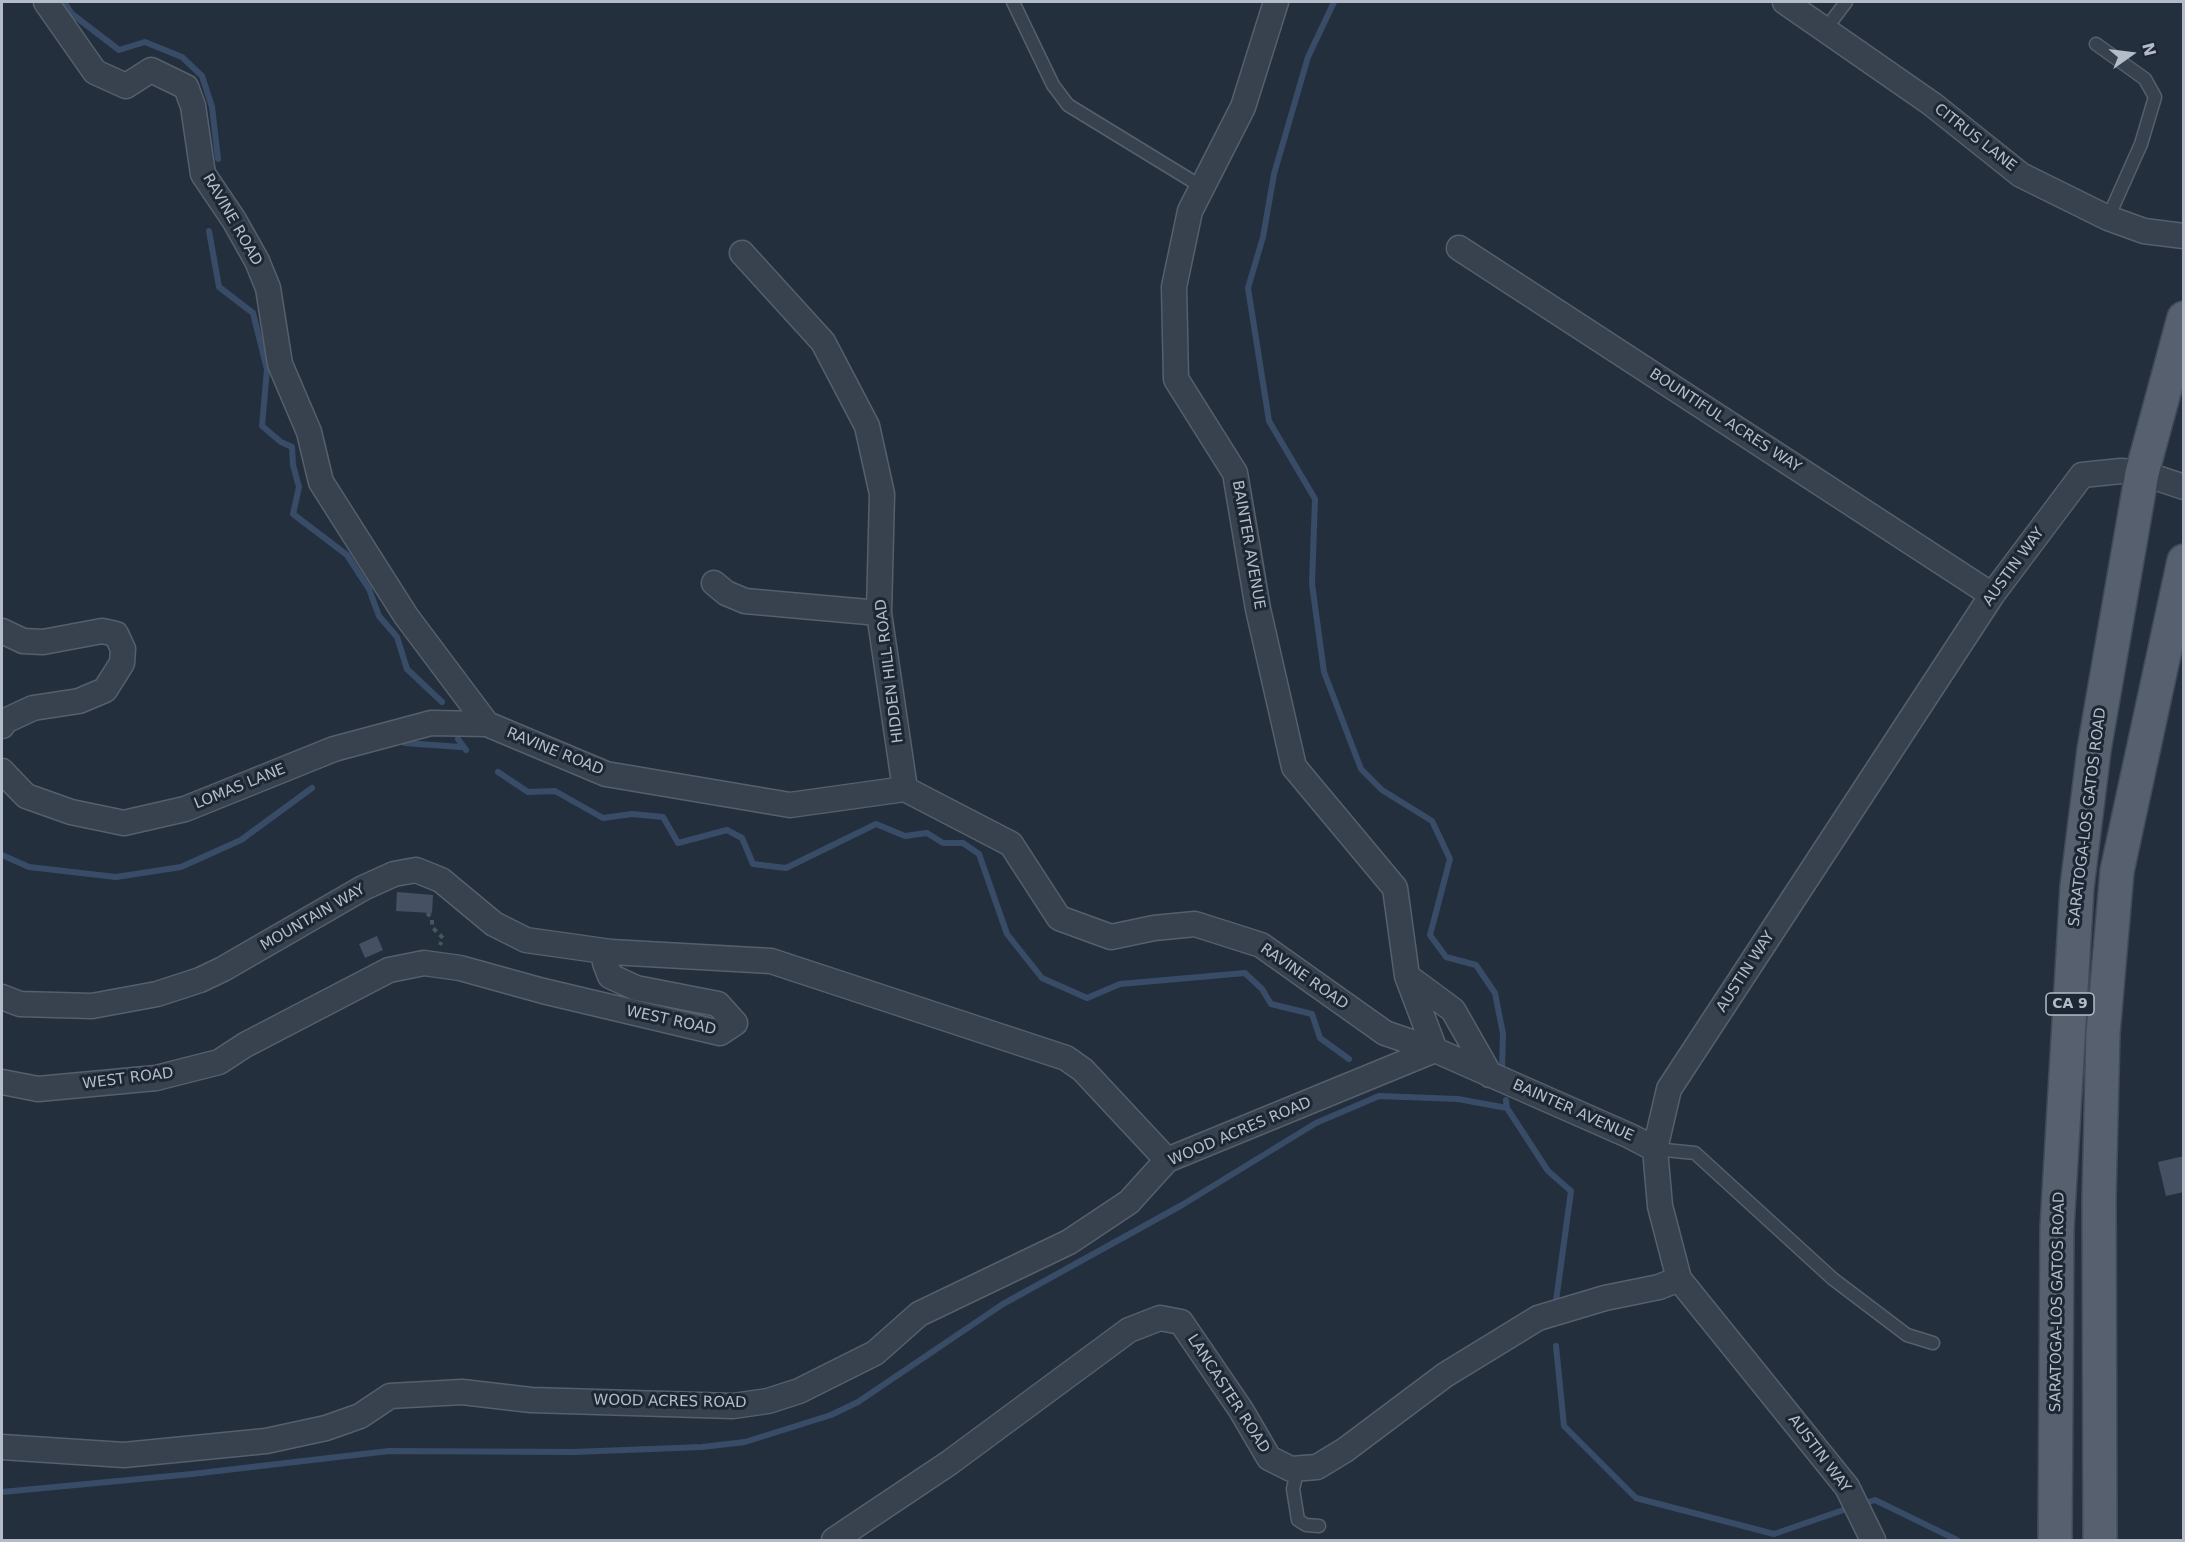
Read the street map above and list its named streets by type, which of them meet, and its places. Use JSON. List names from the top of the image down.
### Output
{
  "streets": {
    "main road": ["SARATOGA-LOS GATOS ROAD", "CA 9"],
    "street": [
      "CITRUS LANE",
      "RAVINE ROAD",
      "BOUNTIFUL ACRES WAY",
      "BAINTER AVENUE",
      "AUSTIN WAY",
      "HIDDEN HILL ROAD",
      "LOMAS LANE",
      "MOUNTAIN WAY",
      "WEST ROAD",
      "WOOD ACRES ROAD",
      "LANCASTER ROAD"
    ]
  },
  "crossings": [
    ["RAVINE ROAD", "BAINTER AVENUE"],
    ["RAVINE ROAD", "HIDDEN HILL ROAD"],
    ["RAVINE ROAD", "LOMAS LANE"],
    ["RAVINE ROAD", "WOOD ACRES ROAD"],
    ["BOUNTIFUL ACRES WAY", "AUSTIN WAY"],
    ["BAINTER AVENUE", "AUSTIN WAY"],
    ["BAINTER AVENUE", "WOOD ACRES ROAD"],
    ["AUSTIN WAY", "SARATOGA-LOS GATOS ROAD"],
    ["MOUNTAIN WAY", "WEST ROAD"]
  ],
  "north": "right"
}
